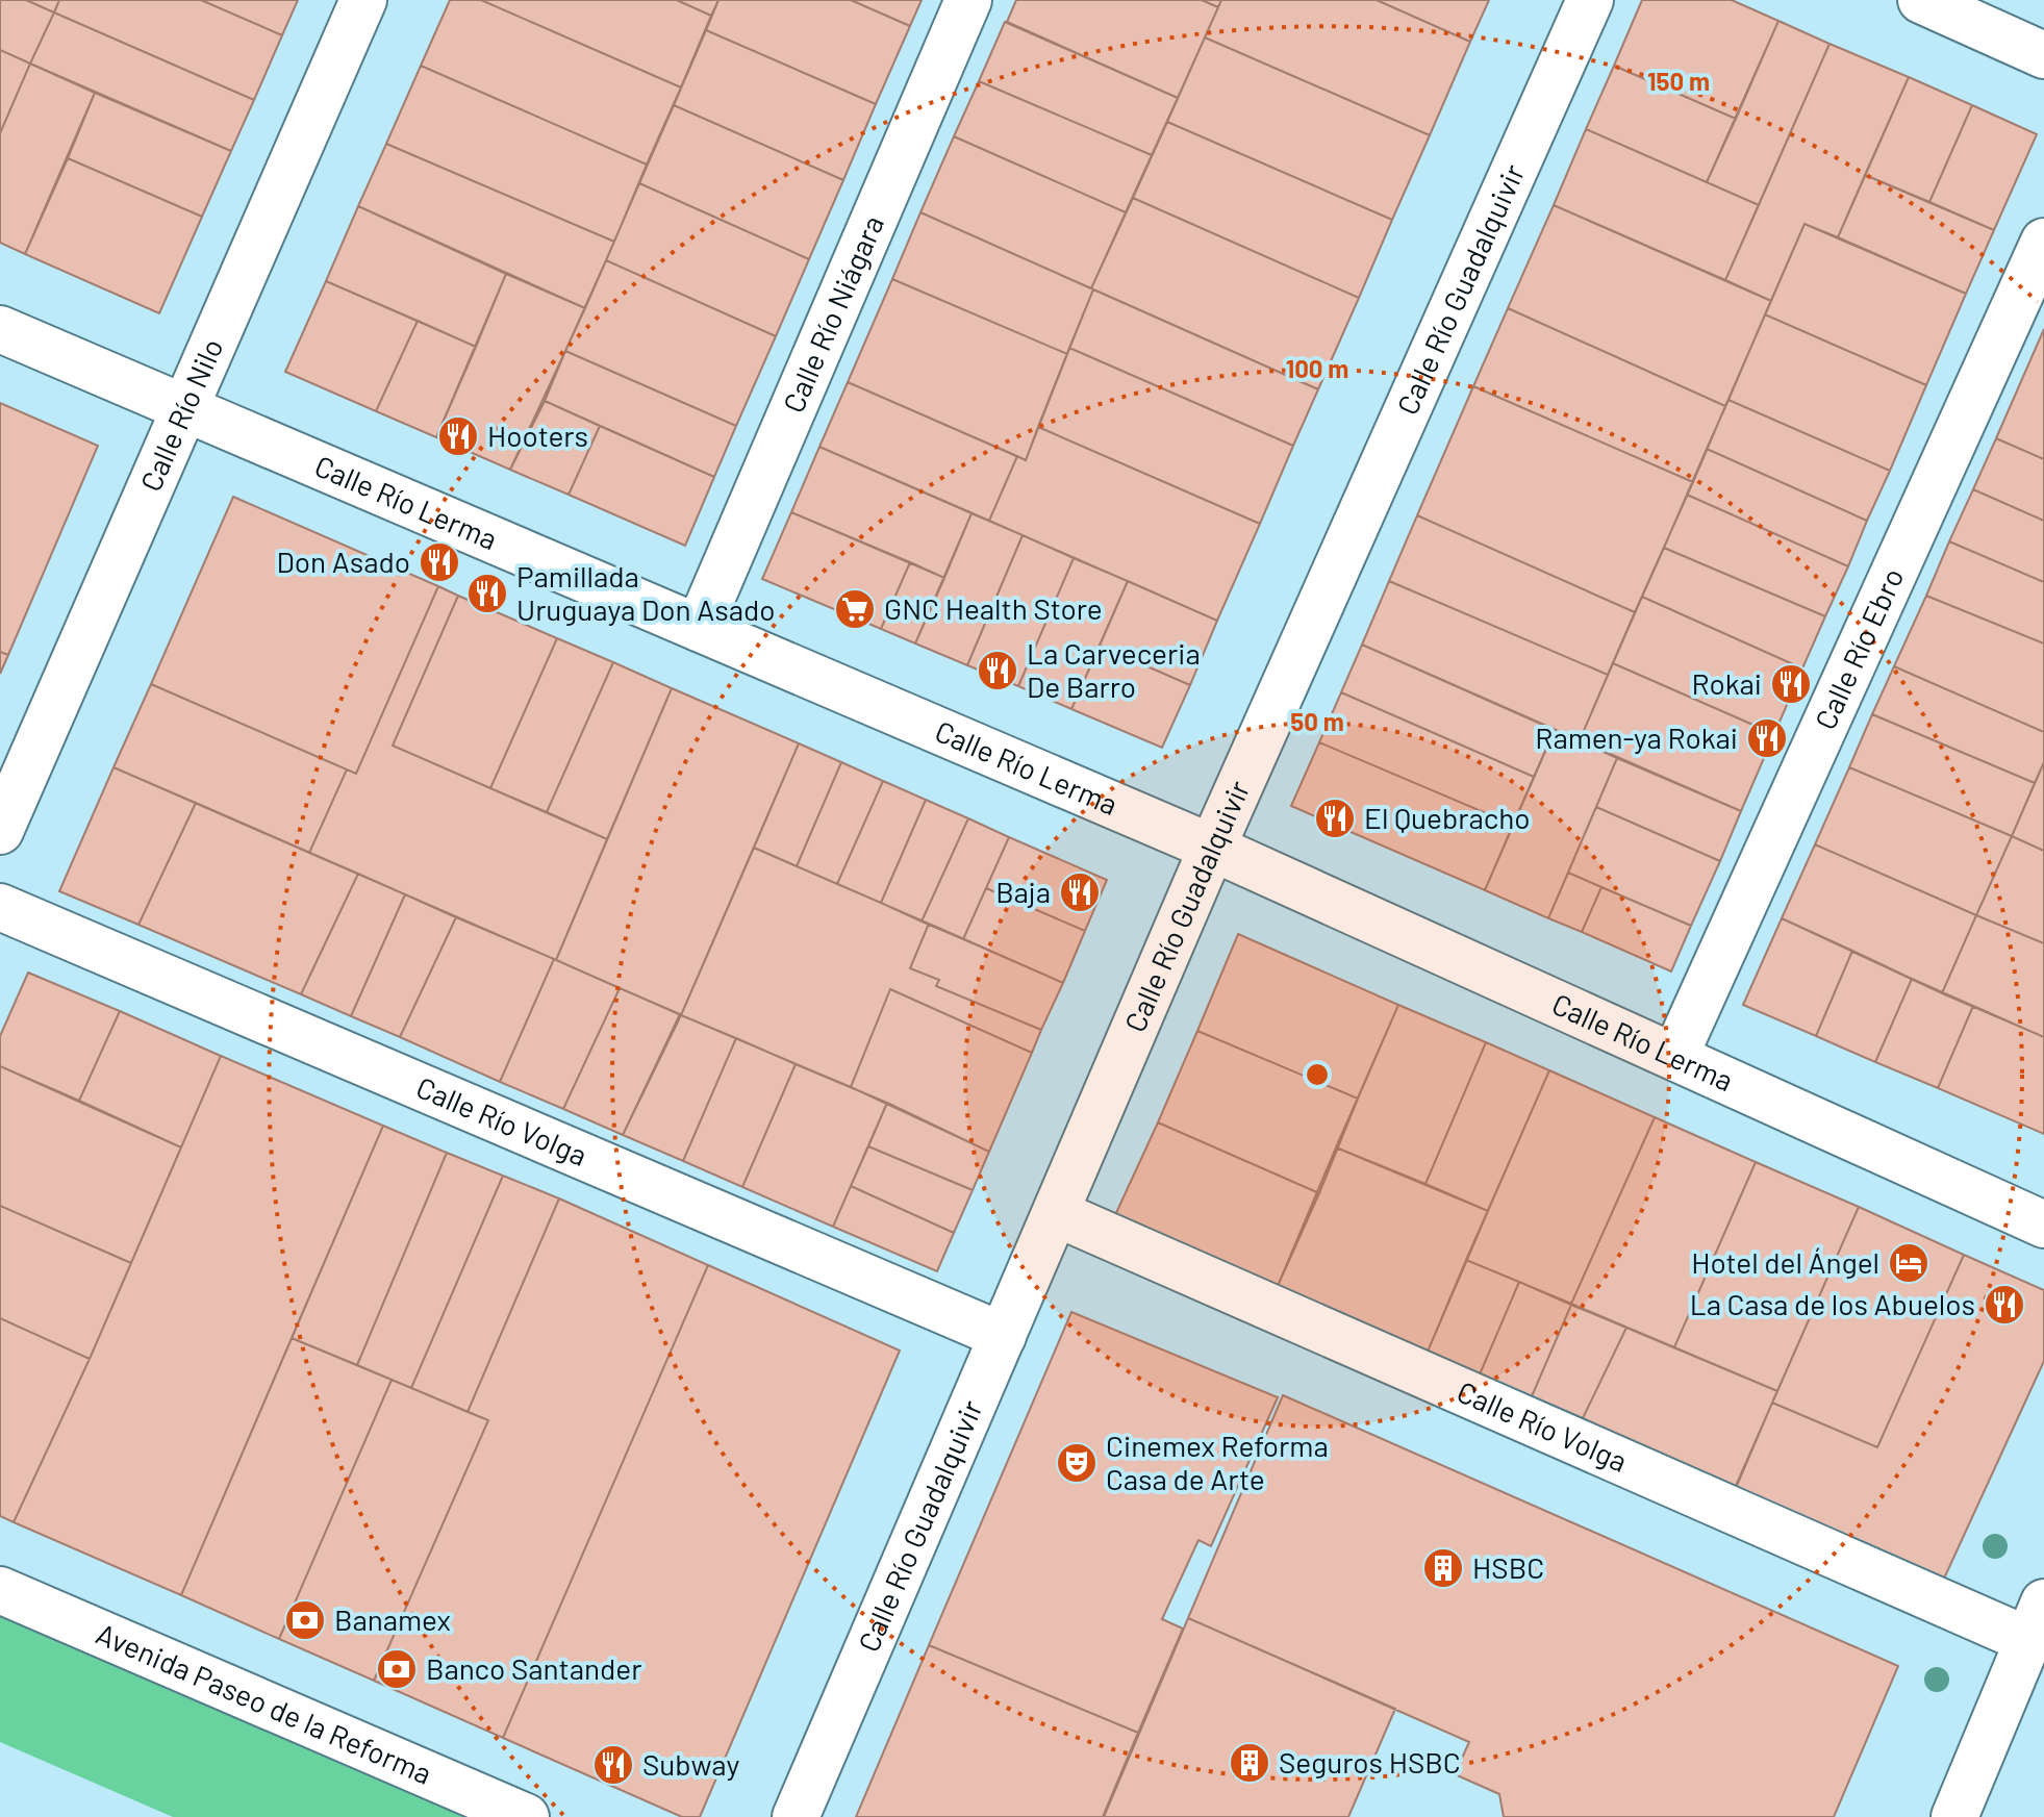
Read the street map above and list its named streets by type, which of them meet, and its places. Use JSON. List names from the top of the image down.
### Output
{
  "streets": {
    "street": [
      "Calle Río Guadalquivir",
      "Calle Río Niágara",
      "Calle Río Nilo",
      "Calle Río Lerma",
      "Calle Río Ebro",
      "Calle Río Volga",
      "Avenida Paseo de la Reforma"
    ]
  },
  "crossings": [
    ["Calle Río Guadalquivir", "Calle Río Lerma"],
    ["Calle Río Guadalquivir", "Calle Río Volga"],
    ["Calle Río Niágara", "Calle Río Lerma"],
    ["Calle Río Nilo", "Calle Río Lerma"],
    ["Calle Río Lerma", "Calle Río Ebro"]
  ],
  "places": {
    "restaurant": [
      "Hooters",
      "Don Asado",
      "Pamillada Uruguaya Don Asado",
      "La Carveceria De Barro",
      "Rokai",
      "Ramen-ya Rokai",
      "El Quebracho",
      "Baja",
      "La Casa de los Abuelos",
      "Subway"
    ],
    "supermarket": ["GNC Health Store"],
    "hotel": ["Hotel del Ángel"],
    "theatre": ["Cinemex Reforma Casa de Arte"],
    "building": ["HSBC", "Seguros HSBC"],
    "bank": ["Banamex", "Banco Santander"]
  },
  "rings": ["150 m", "100 m", "50 m"]
}
